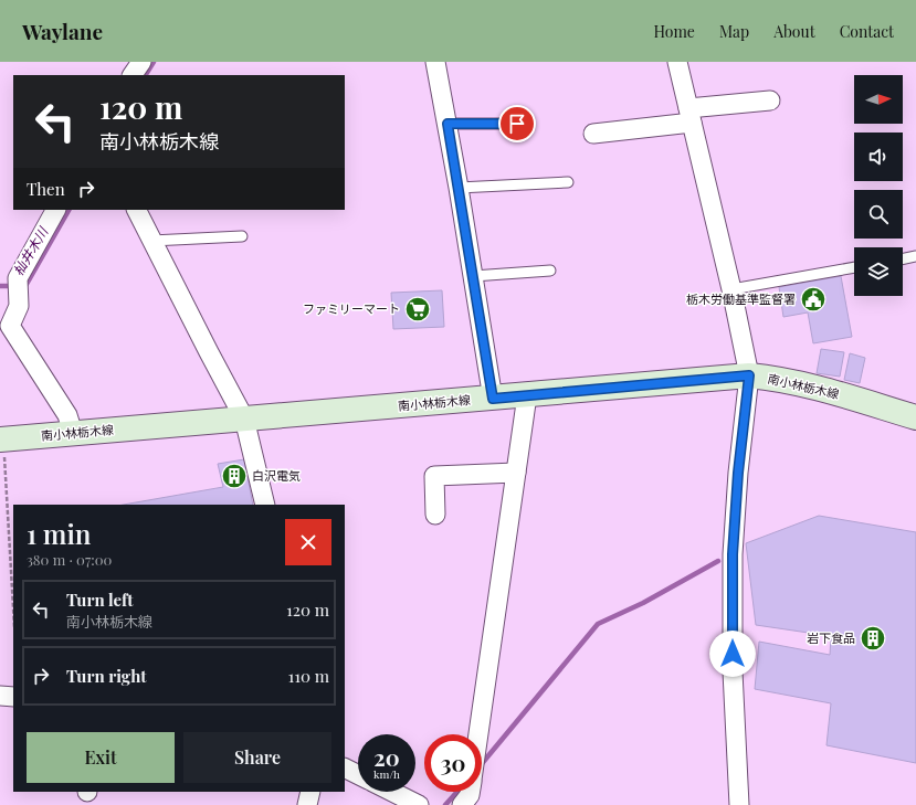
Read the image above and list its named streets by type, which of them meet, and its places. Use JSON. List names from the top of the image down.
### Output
{
  "streets": {
    "main road": ["南小林栃木線"]
  },
  "water": ["杣井木川"],
  "places": {
    "public building": ["栃木労働基準監督署"],
    "supermarket": ["ファミリーマート"],
    "building": ["白沢電気", "岩下食品"]
  },
  "north": "right",
  "page": {
    "header": "Waylane",
    "nav": [
      "Home",
      "Map",
      "About",
      "Contact"
    ],
    "turn": ["120 m", "南小林栃木線"],
    "then": "Then",
    "heading": ["1 min", "380 m · 07:00"],
    "list": [
      {
        "name": "Turn left",
        "note": "南小林栃木線",
        "value": "120 m"
      },
      {
        "name": "Turn right",
        "value": "110 m"
      }
    ],
    "buttons": ["Exit", "Share"],
    "speed": "20 km/h",
    "limit": "30"
  }
}
